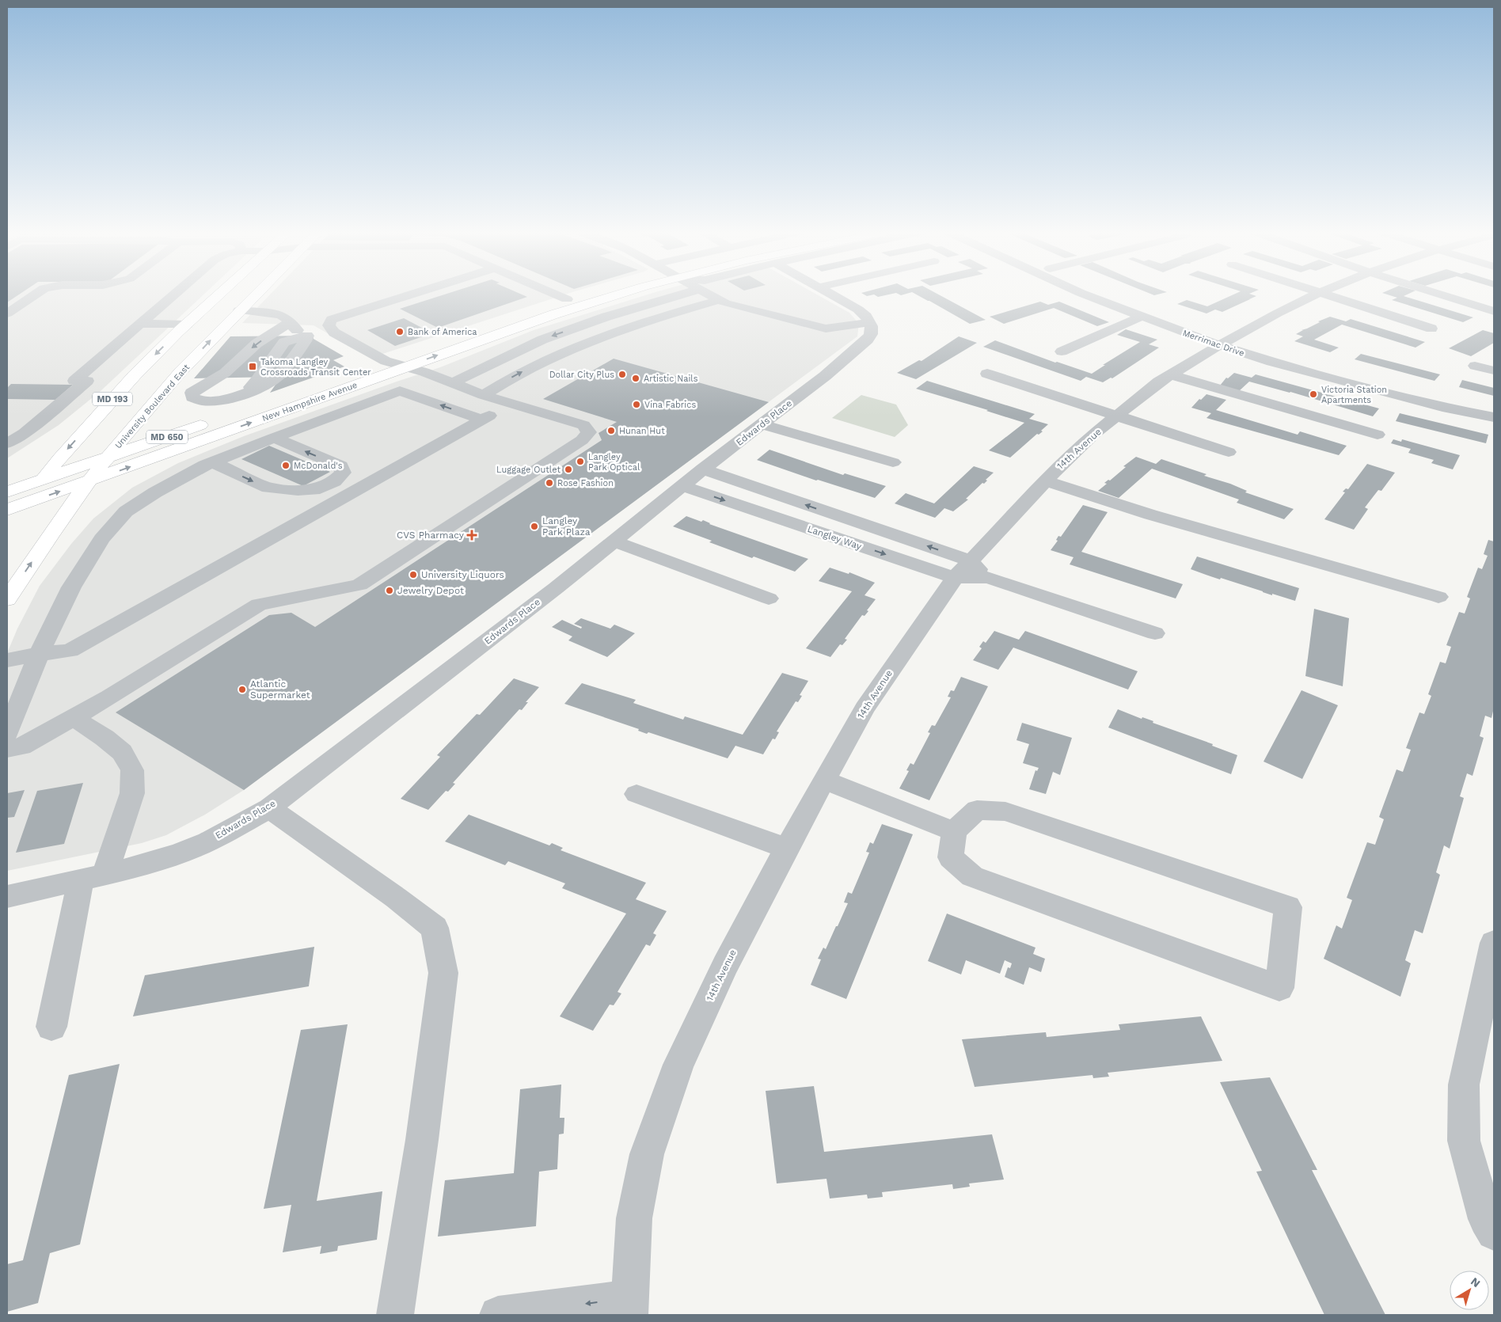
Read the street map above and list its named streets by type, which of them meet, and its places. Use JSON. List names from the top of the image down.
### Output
{
  "streets": {
    "main road": [
      "MD 193",
      "New Hampshire Avenue",
      "University Boulevard East",
      "MD 650"
    ],
    "street": [
      "Merrimac Drive",
      "Edwards Place",
      "14th Avenue",
      "Langley Way"
    ]
  },
  "crossings": [
    ["Merrimac Drive", "14th Avenue"],
    ["New Hampshire Avenue", "University Boulevard East"],
    ["Edwards Place", "Langley Way"],
    ["14th Avenue", "Langley Way"]
  ],
  "places": {
    "other": [
      "Bank of America",
      "Dollar City Plus",
      "Artistic Nails",
      "Victoria Station Apartments",
      "Vina Fabrics",
      "Hunan Hut",
      "Langley Park Optical",
      "McDonald's",
      "Luggage Outlet",
      "Rose Fashion",
      "Langley Park Plaza",
      "University Liquors",
      "Jewelry Depot",
      "Atlantic Supermarket"
    ],
    "transit": ["Takoma Langley Crossroads Transit Center"],
    "health": ["CVS Pharmacy"]
  },
  "north": "top right"
}
